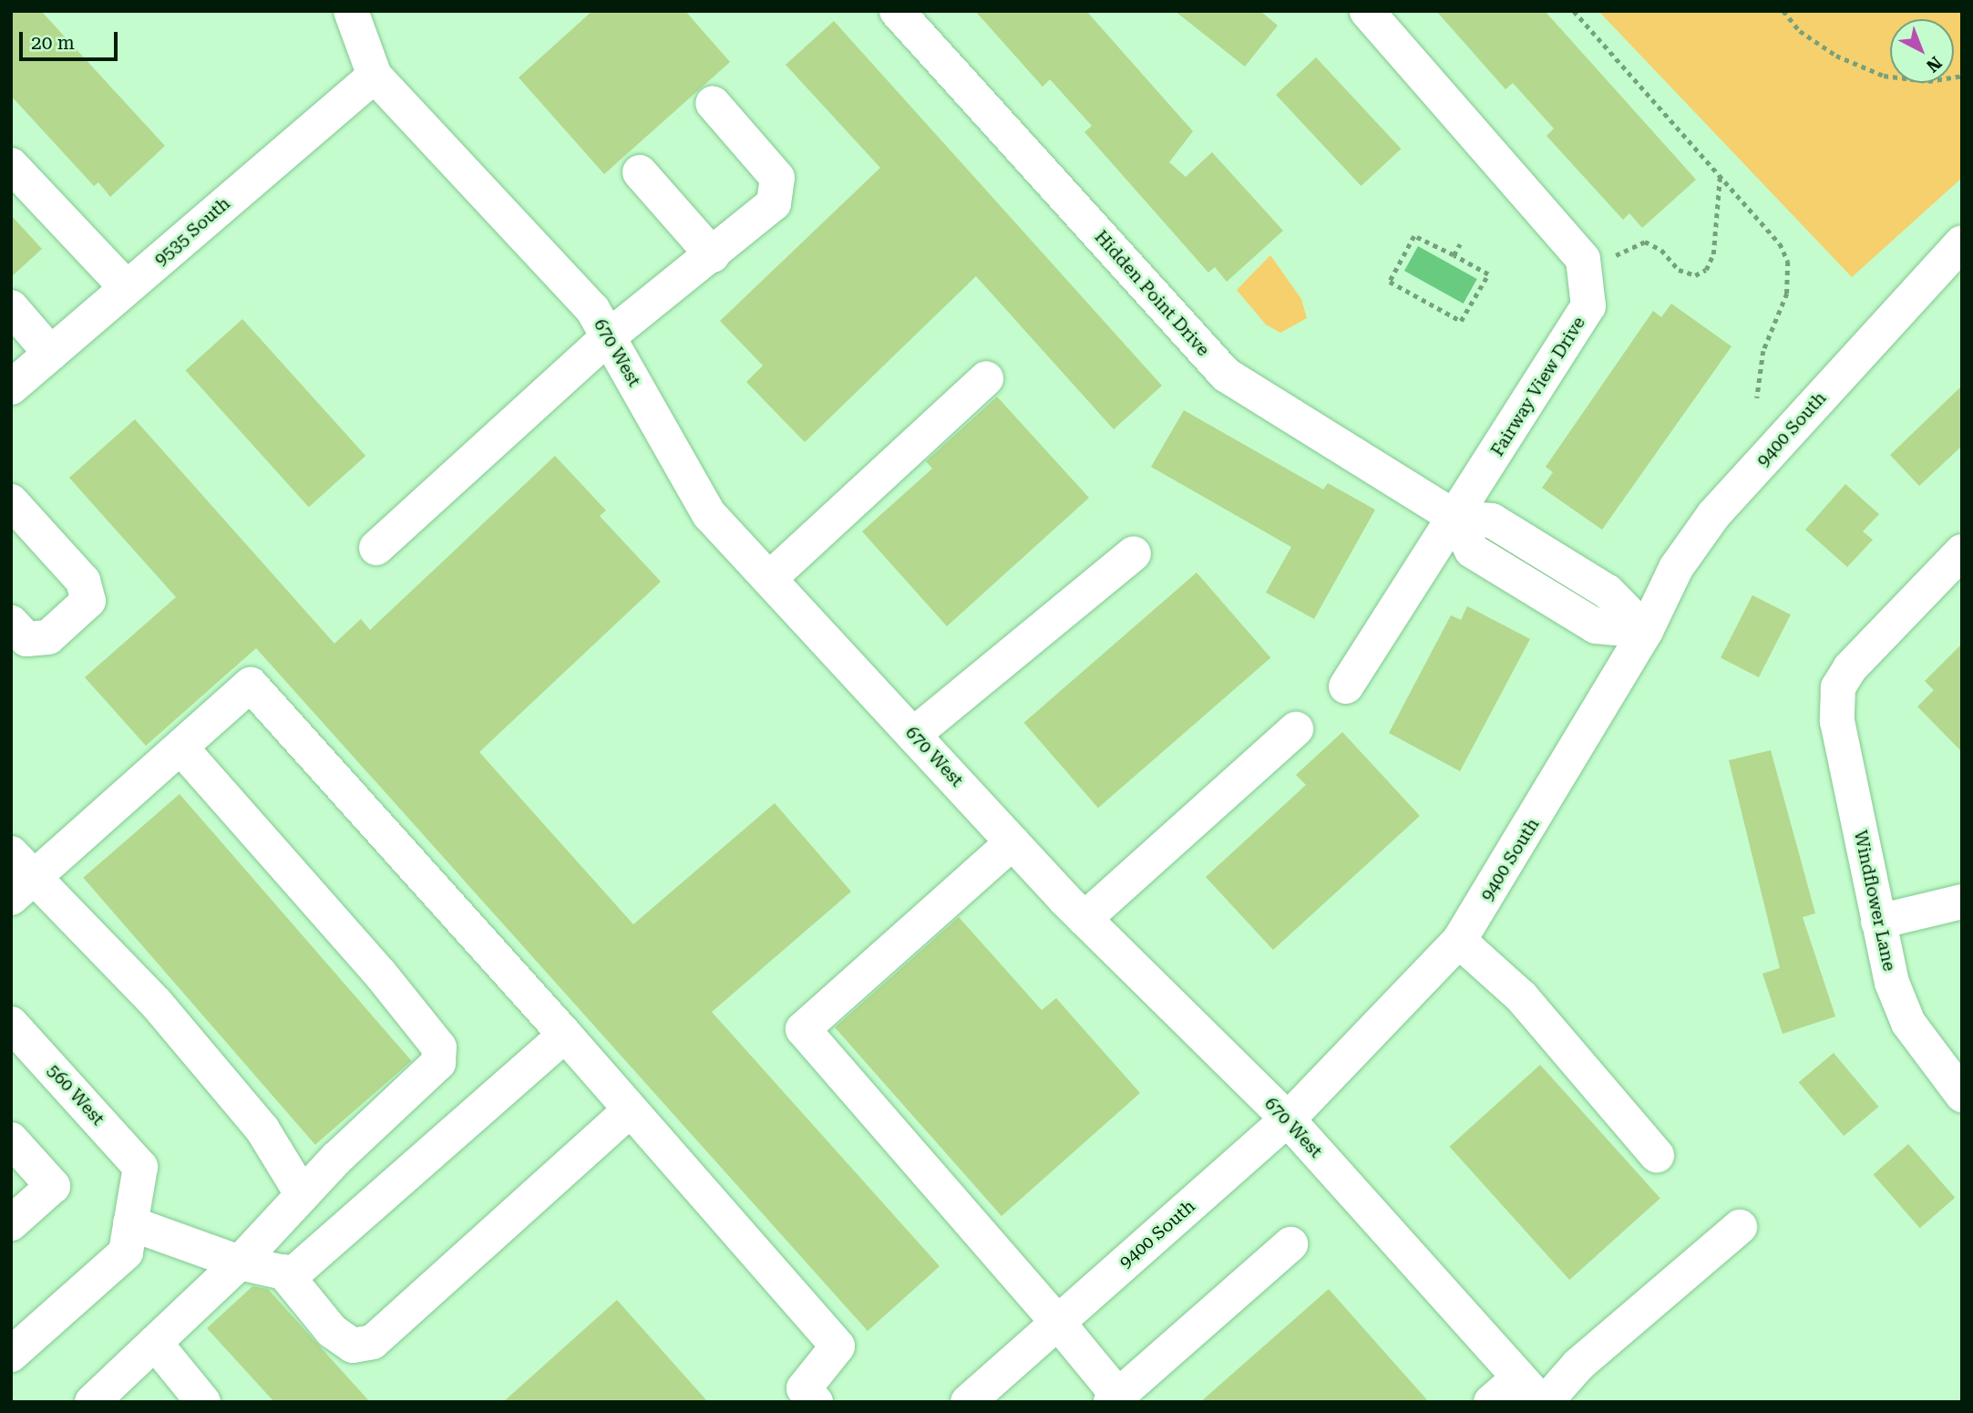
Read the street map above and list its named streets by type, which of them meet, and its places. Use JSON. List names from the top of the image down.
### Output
{
  "streets": {
    "street": [
      "9535 South",
      "Hidden Point Drive",
      "670 West",
      "Fairway View Drive",
      "9400 South",
      "Windflower Lane",
      "560 West"
    ]
  },
  "crossings": [
    ["9535 South", "670 West"],
    ["Hidden Point Drive", "Fairway View Drive"],
    ["Hidden Point Drive", "9400 South"],
    ["670 West", "9400 South"]
  ],
  "scale_bar": "20 m",
  "north": "bottom right"
}
